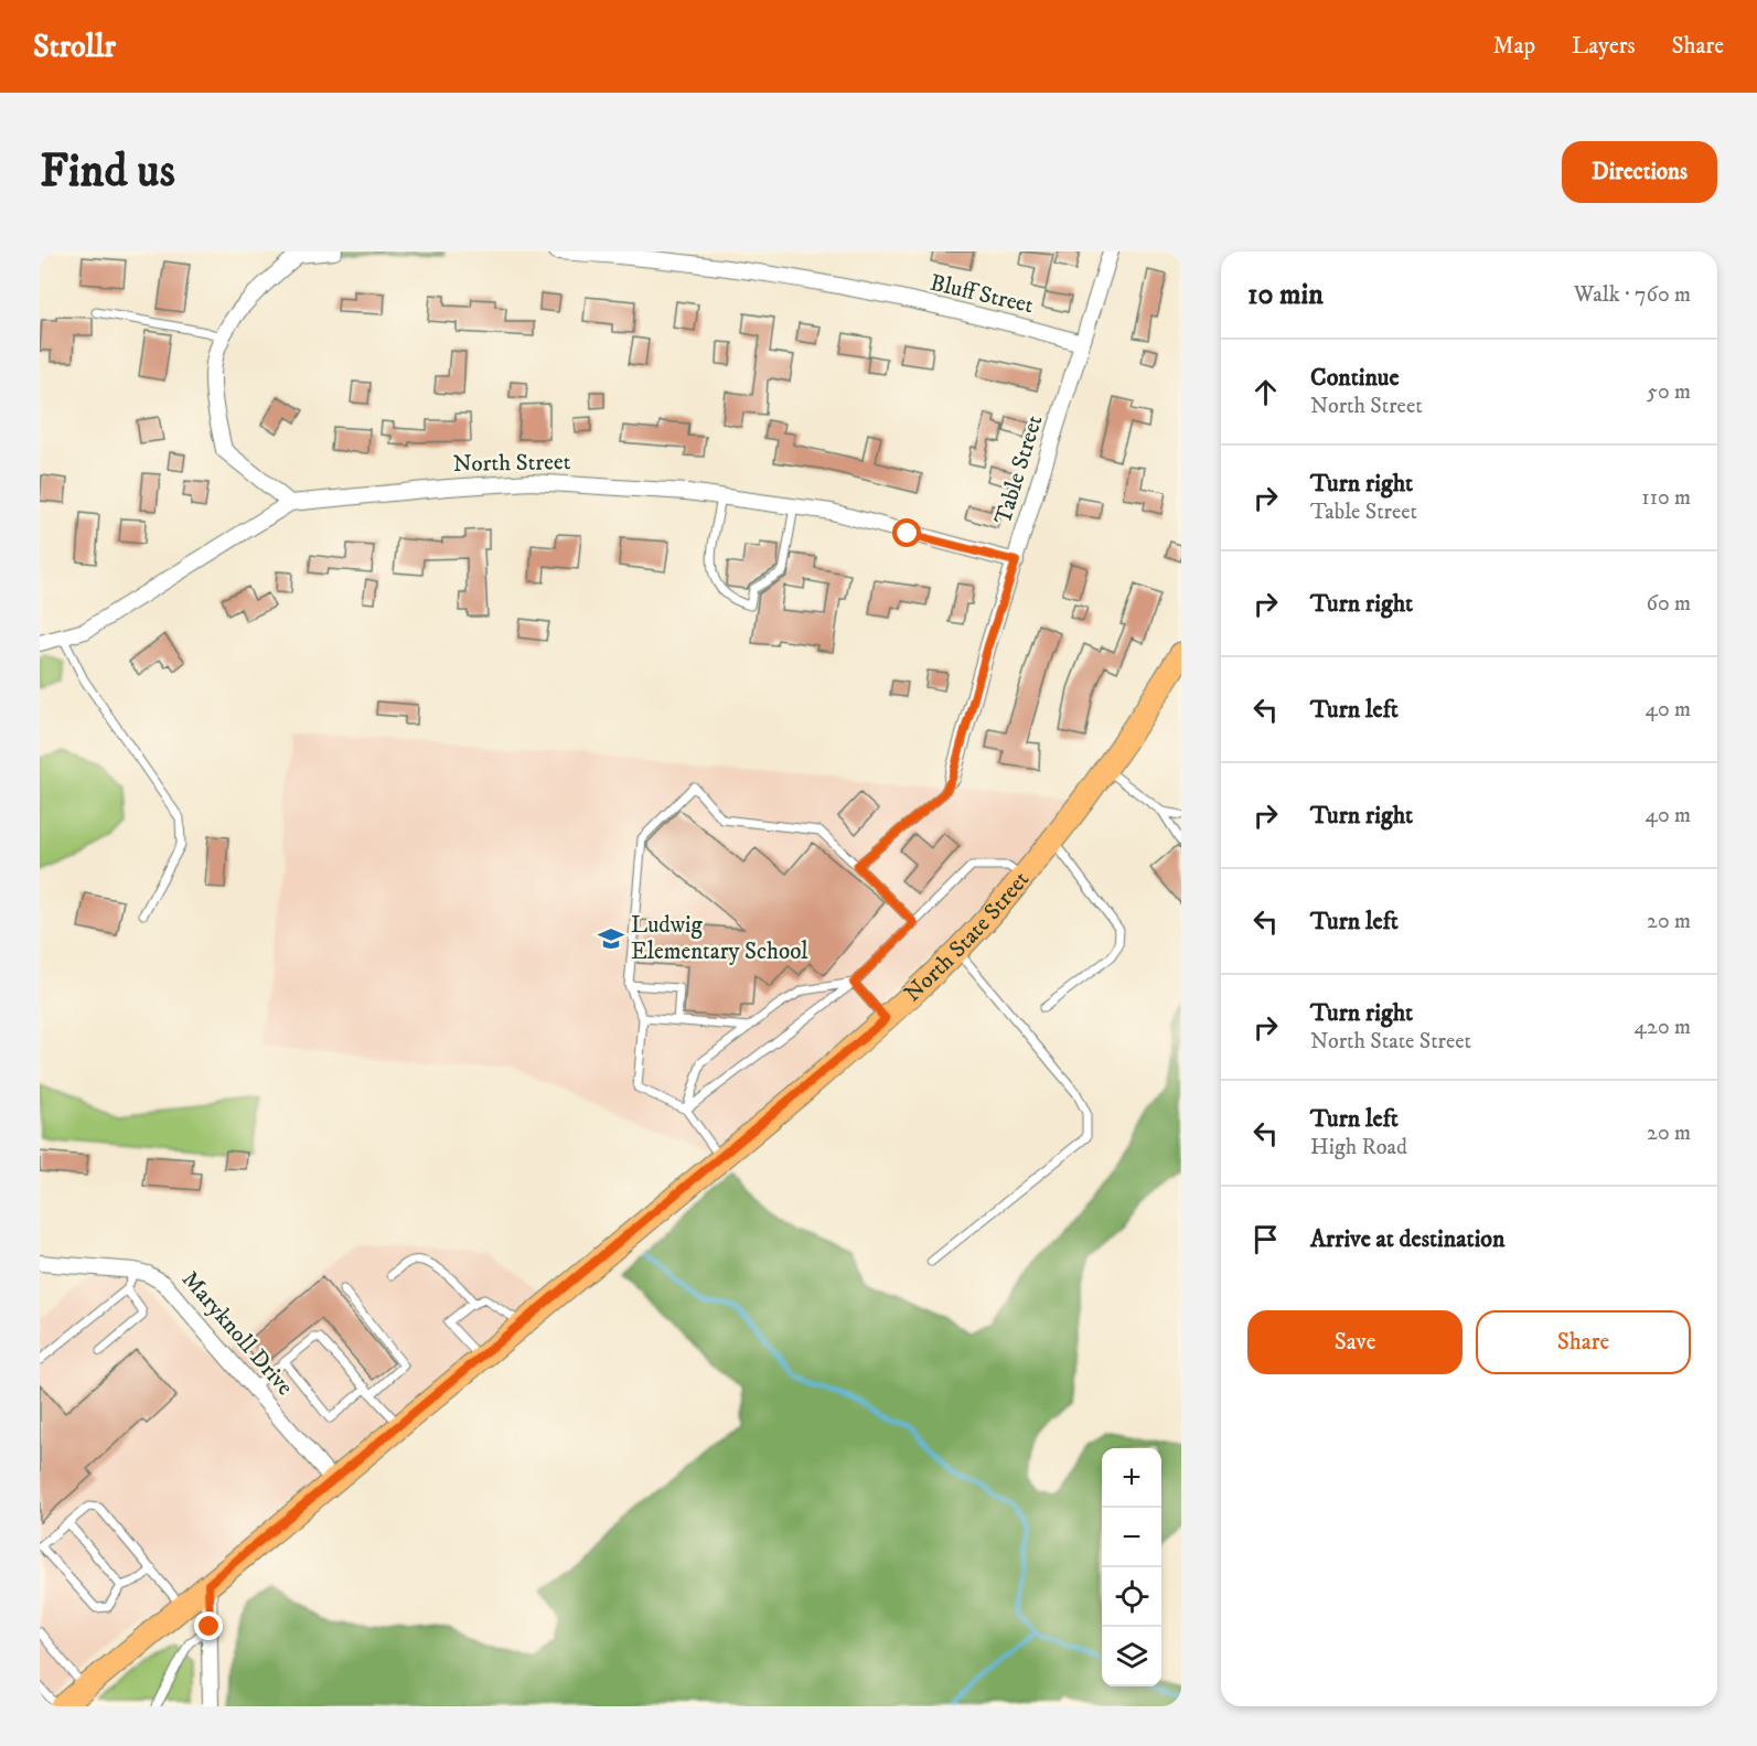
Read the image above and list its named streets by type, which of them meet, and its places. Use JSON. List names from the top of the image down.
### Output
{
  "streets": {
    "main road": ["North State Street"],
    "street": [
      "Bluff Street",
      "North Street",
      "Table Street",
      "Maryknoll Drive"
    ]
  },
  "crossings": [
    ["Bluff Street", "Table Street"],
    ["North Street", "Table Street"],
    ["North State Street", "Maryknoll Drive"]
  ],
  "places": {
    "school or university": ["Ludwig Elementary School"]
  },
  "page": {
    "header": "Strollr",
    "nav": ["Map", "Layers", "Share"],
    "buttons": [
      "Directions",
      ["Save", "Share"]
    ],
    "title": "Find us",
    "heading": ["10 min", "Walk · 760 m"],
    "list": [
      ["Continue", "North Street", "50 m"],
      ["Turn right", "Table Street", "110 m"],
      ["Turn right", "60 m"],
      ["Turn left", "40 m"],
      ["Turn right", "40 m"],
      ["Turn left", "20 m"],
      ["Turn right", "North State Street", "420 m"],
      ["Turn left", "High Road", "20 m"],
      "Arrive at destination"
    ],
    "map_buttons": ["+", "−"]
  }
}
